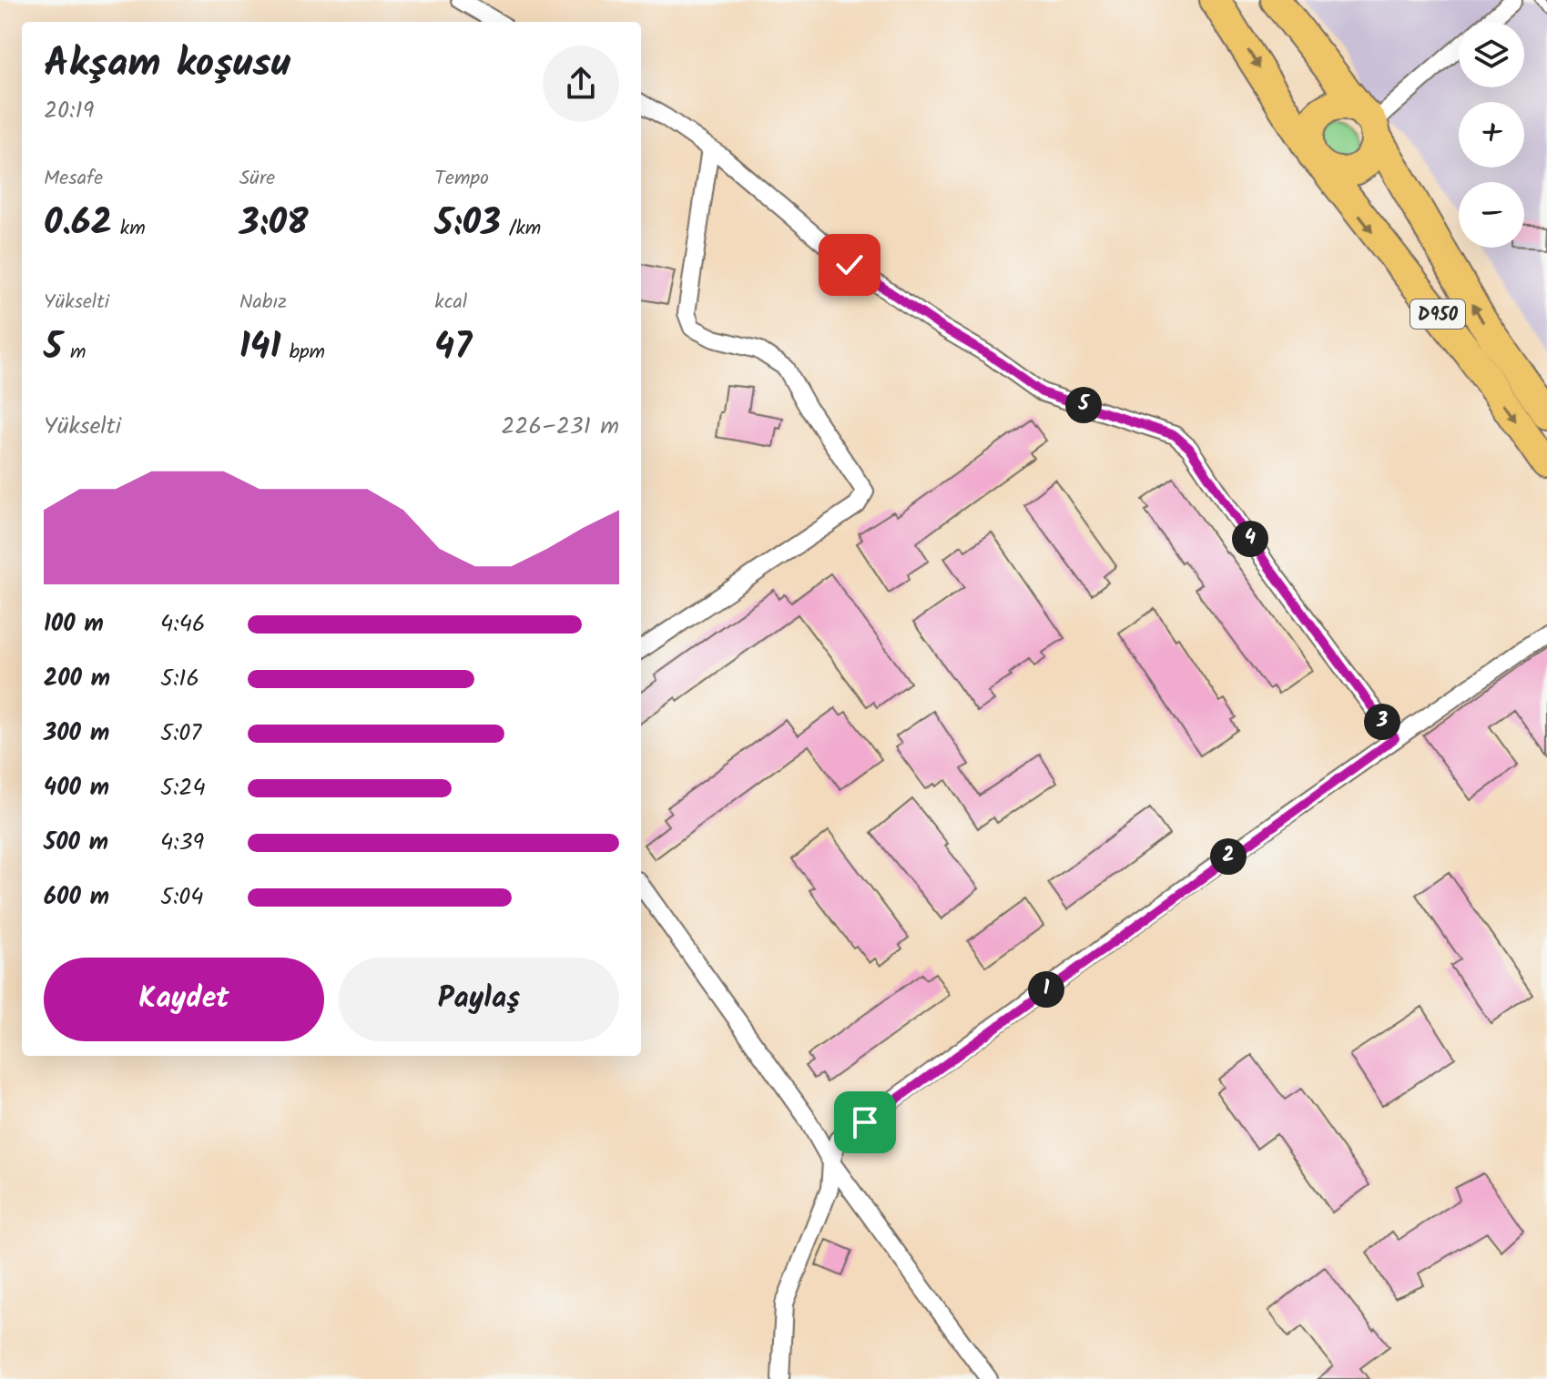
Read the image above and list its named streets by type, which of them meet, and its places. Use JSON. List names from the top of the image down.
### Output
{
  "streets": {
    "highway": ["D950"]
  },
  "page": {
    "map_buttons": ["+", "−"],
    "heading": ["Akşam koşusu", "20:19"],
    "stats": [
      ["Mesafe", "0.62 km"],
      ["Süre", "3:08"],
      ["Tempo", "5:03 /km"],
      ["Yükselti", "5 m"],
      ["Nabız", "141 bpm"],
      ["kcal", "47"]
    ],
    "pins": [
      "5",
      "4",
      "3",
      "2",
      "1"
    ],
    "chart": ["Yükselti", "226–231 m"],
    "list": [
      {
        "name": "100 m",
        "note": "4:46"
      },
      {
        "name": "200 m",
        "note": "5:16"
      },
      {
        "name": "300 m",
        "note": "5:07"
      },
      {
        "name": "400 m",
        "note": "5:24"
      },
      {
        "name": "500 m",
        "note": "4:39"
      },
      {
        "name": "600 m",
        "note": "5:04"
      }
    ],
    "buttons": ["Kaydet", "Paylaş"]
  }
}
